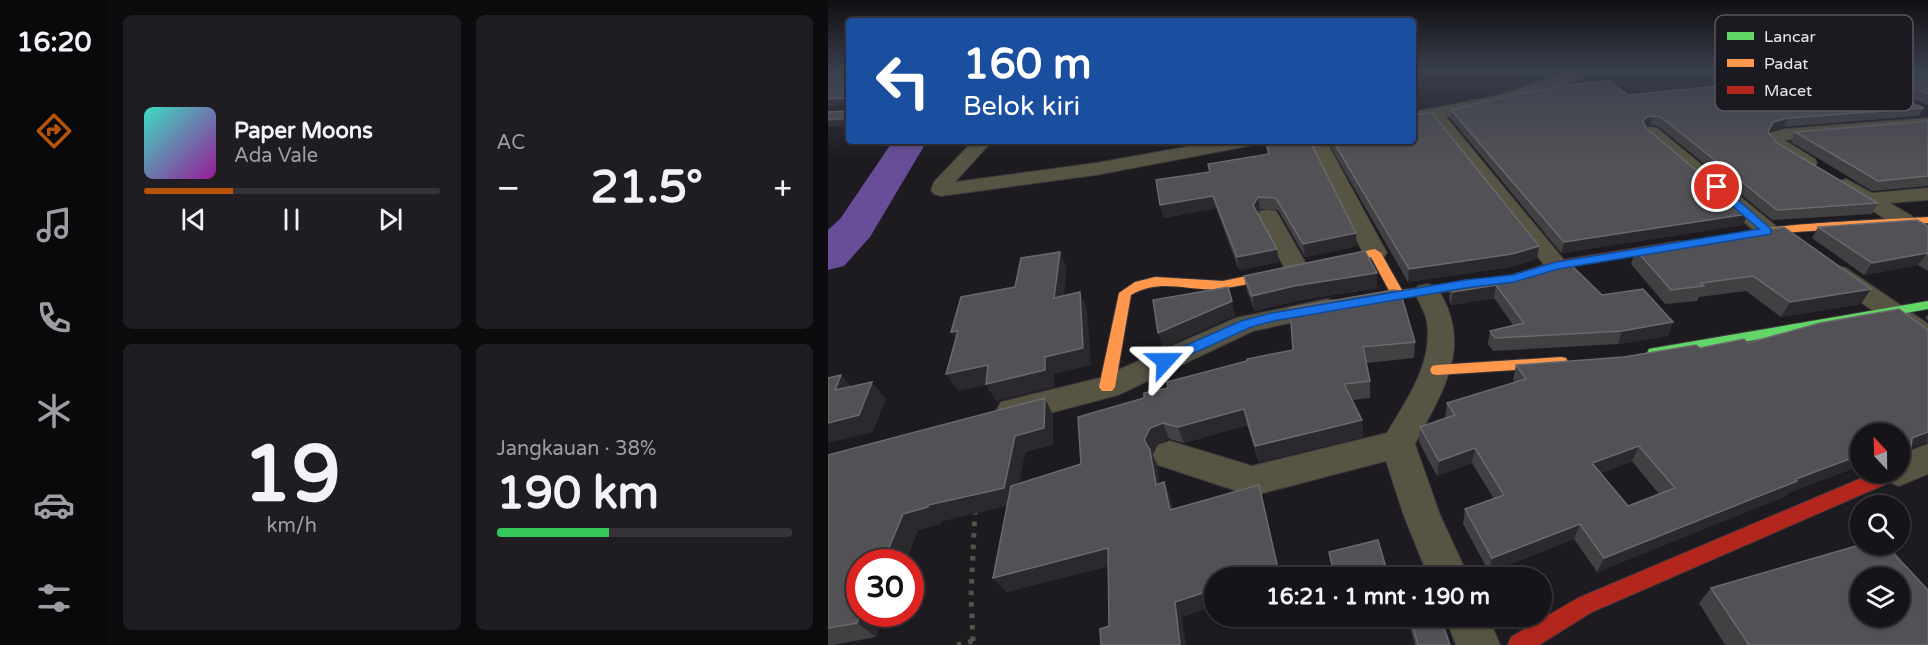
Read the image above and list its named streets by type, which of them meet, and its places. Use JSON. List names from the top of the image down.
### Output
{
  "legend": ["Lancar", "Padat", "Macet"],
  "north": "top",
  "page": {
    "tabs": "16:20",
    "tile": [
      "AC",
      ["19", "km/h"],
      ["Jangkauan · 38%", "190 km"]
    ],
    "turn": ["160 m", "Belok kiri"],
    "song": ["Paper Moons", "Ada Vale"],
    "heat": ["−", "21.5°", "+"],
    "limit": "30",
    "trip": "16:21 · 1 mnt · 190 m"
  }
}
